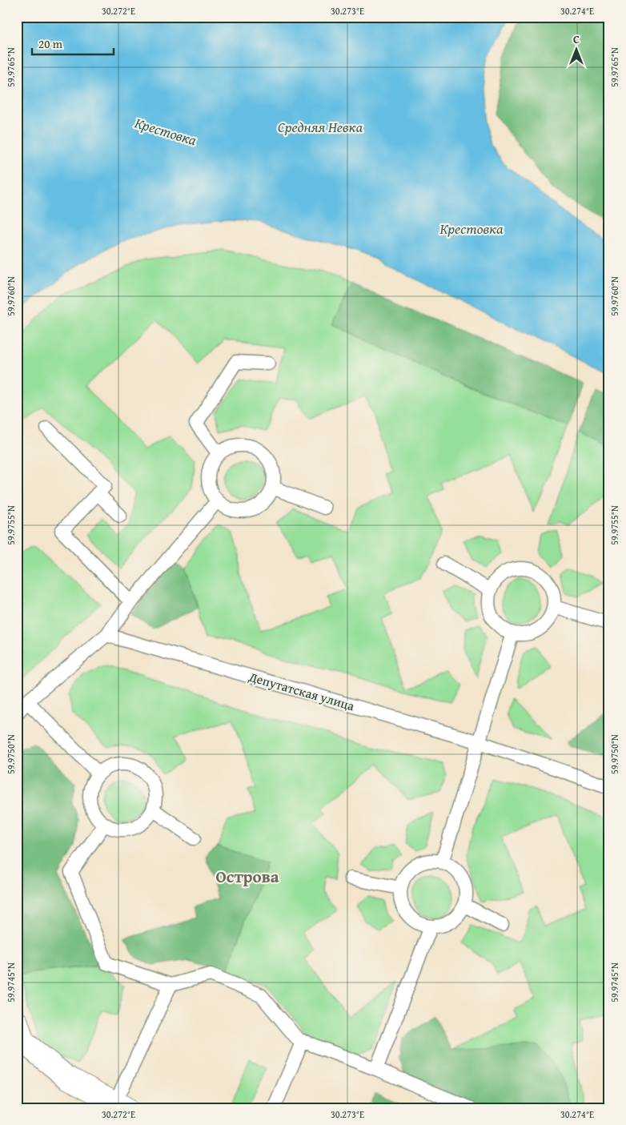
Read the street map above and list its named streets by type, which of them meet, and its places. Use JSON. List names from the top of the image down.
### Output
{
  "streets": {
    "lane": ["Депутатская улица"]
  },
  "districts": ["Острова"],
  "water": ["Средняя Невка", "Крестовка"],
  "scale_bar": "20 m",
  "north": "top",
  "coordinates": [
    "30.272°E",
    "30.273°E",
    "30.274°E",
    "59.9765°N",
    "59.9760°N",
    "59.9755°N",
    "59.9750°N",
    "59.9745°N"
  ]
}
